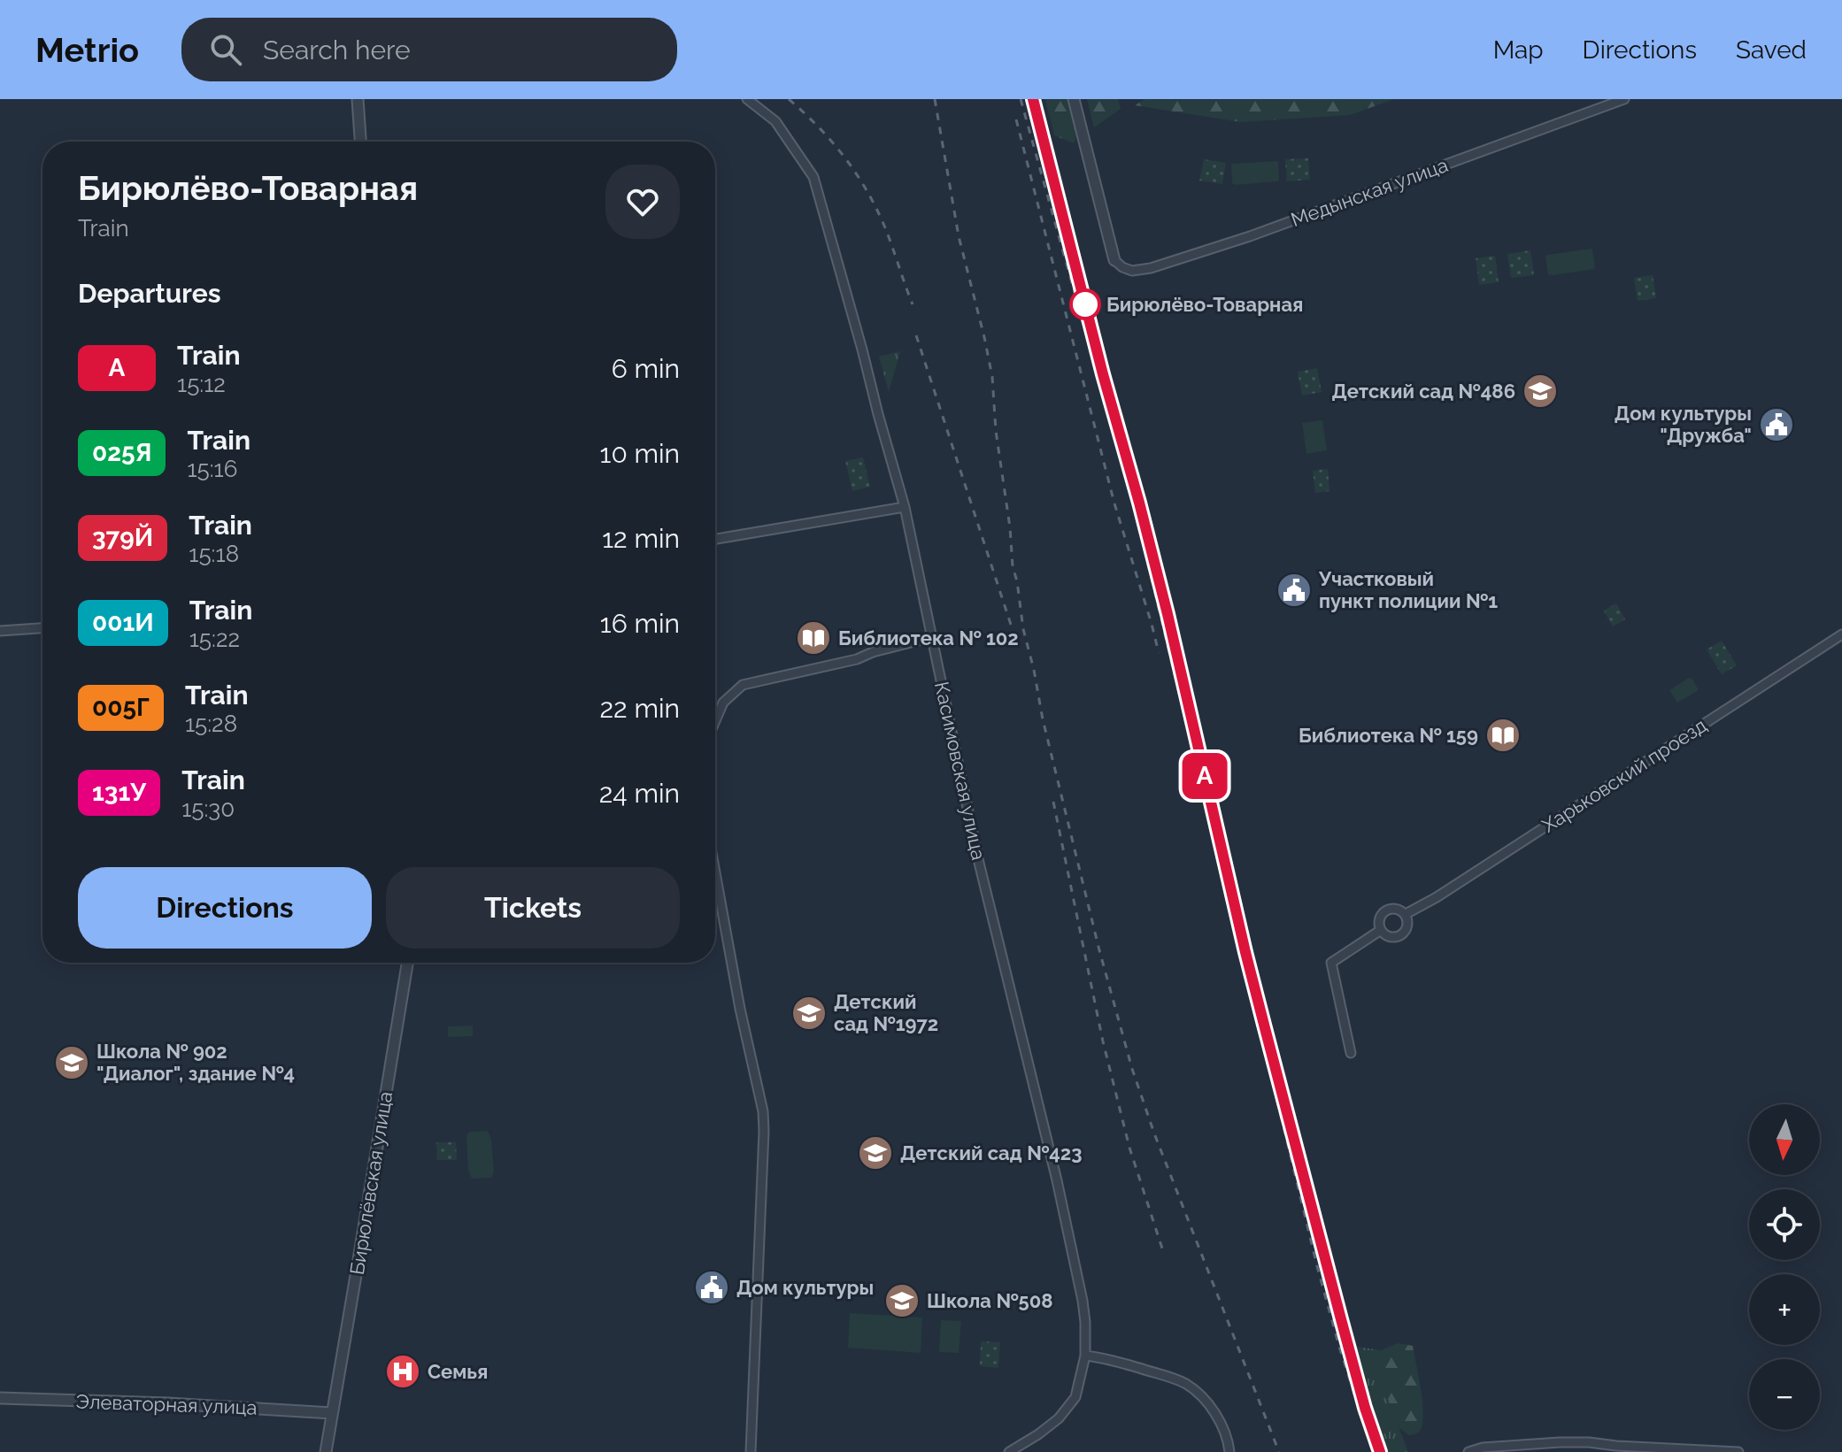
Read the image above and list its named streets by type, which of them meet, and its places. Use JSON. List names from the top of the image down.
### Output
{
  "streets": {
    "street": [
      "Медынская улица",
      "Касимовская улица",
      "Харьковский проезд",
      "Бирюлёвская улица",
      "Элеваторная улица"
    ]
  },
  "crossings": [
    ["Бирюлёвская улица", "Элеваторная улица"]
  ],
  "places": {
    "other": ["Бирюлёво-Товарная"],
    "school or university": [
      "Детский сад №486",
      "Детский сад №1972",
      "Школа № 902 \"Диалог\", здание №4",
      "Детский сад №423",
      "Школа №508"
    ],
    "public building": ["Дом культуры \"Дружба\"", "Участковый пункт полиции №1", "Дом культуры"],
    "library": ["Библиотека № 102", "Библиотека № 159"],
    "hospital": ["Семья"]
  },
  "north": "bottom",
  "page": {
    "header": "Metrio",
    "search": "Search here",
    "nav": ["Map", "Directions", "Saved"],
    "on_map": "A",
    "heading": [
      ["Бирюлёво-Товарная", "Train"],
      "Departures"
    ],
    "list": [
      {
        "mark": "A",
        "name": "Train",
        "note": "15:12",
        "value": "6 min"
      },
      {
        "mark": "025Я",
        "name": "Train",
        "note": "15:16",
        "value": "10 min"
      },
      {
        "mark": "379Й",
        "name": "Train",
        "note": "15:18",
        "value": "12 min"
      },
      {
        "mark": "001И",
        "name": "Train",
        "note": "15:22",
        "value": "16 min"
      },
      {
        "mark": "005Г",
        "name": "Train",
        "note": "15:28",
        "value": "22 min"
      },
      {
        "mark": "131У",
        "name": "Train",
        "note": "15:30",
        "value": "24 min"
      }
    ],
    "buttons": ["Directions", "Tickets"],
    "map_buttons": ["+", "−"]
  }
}
